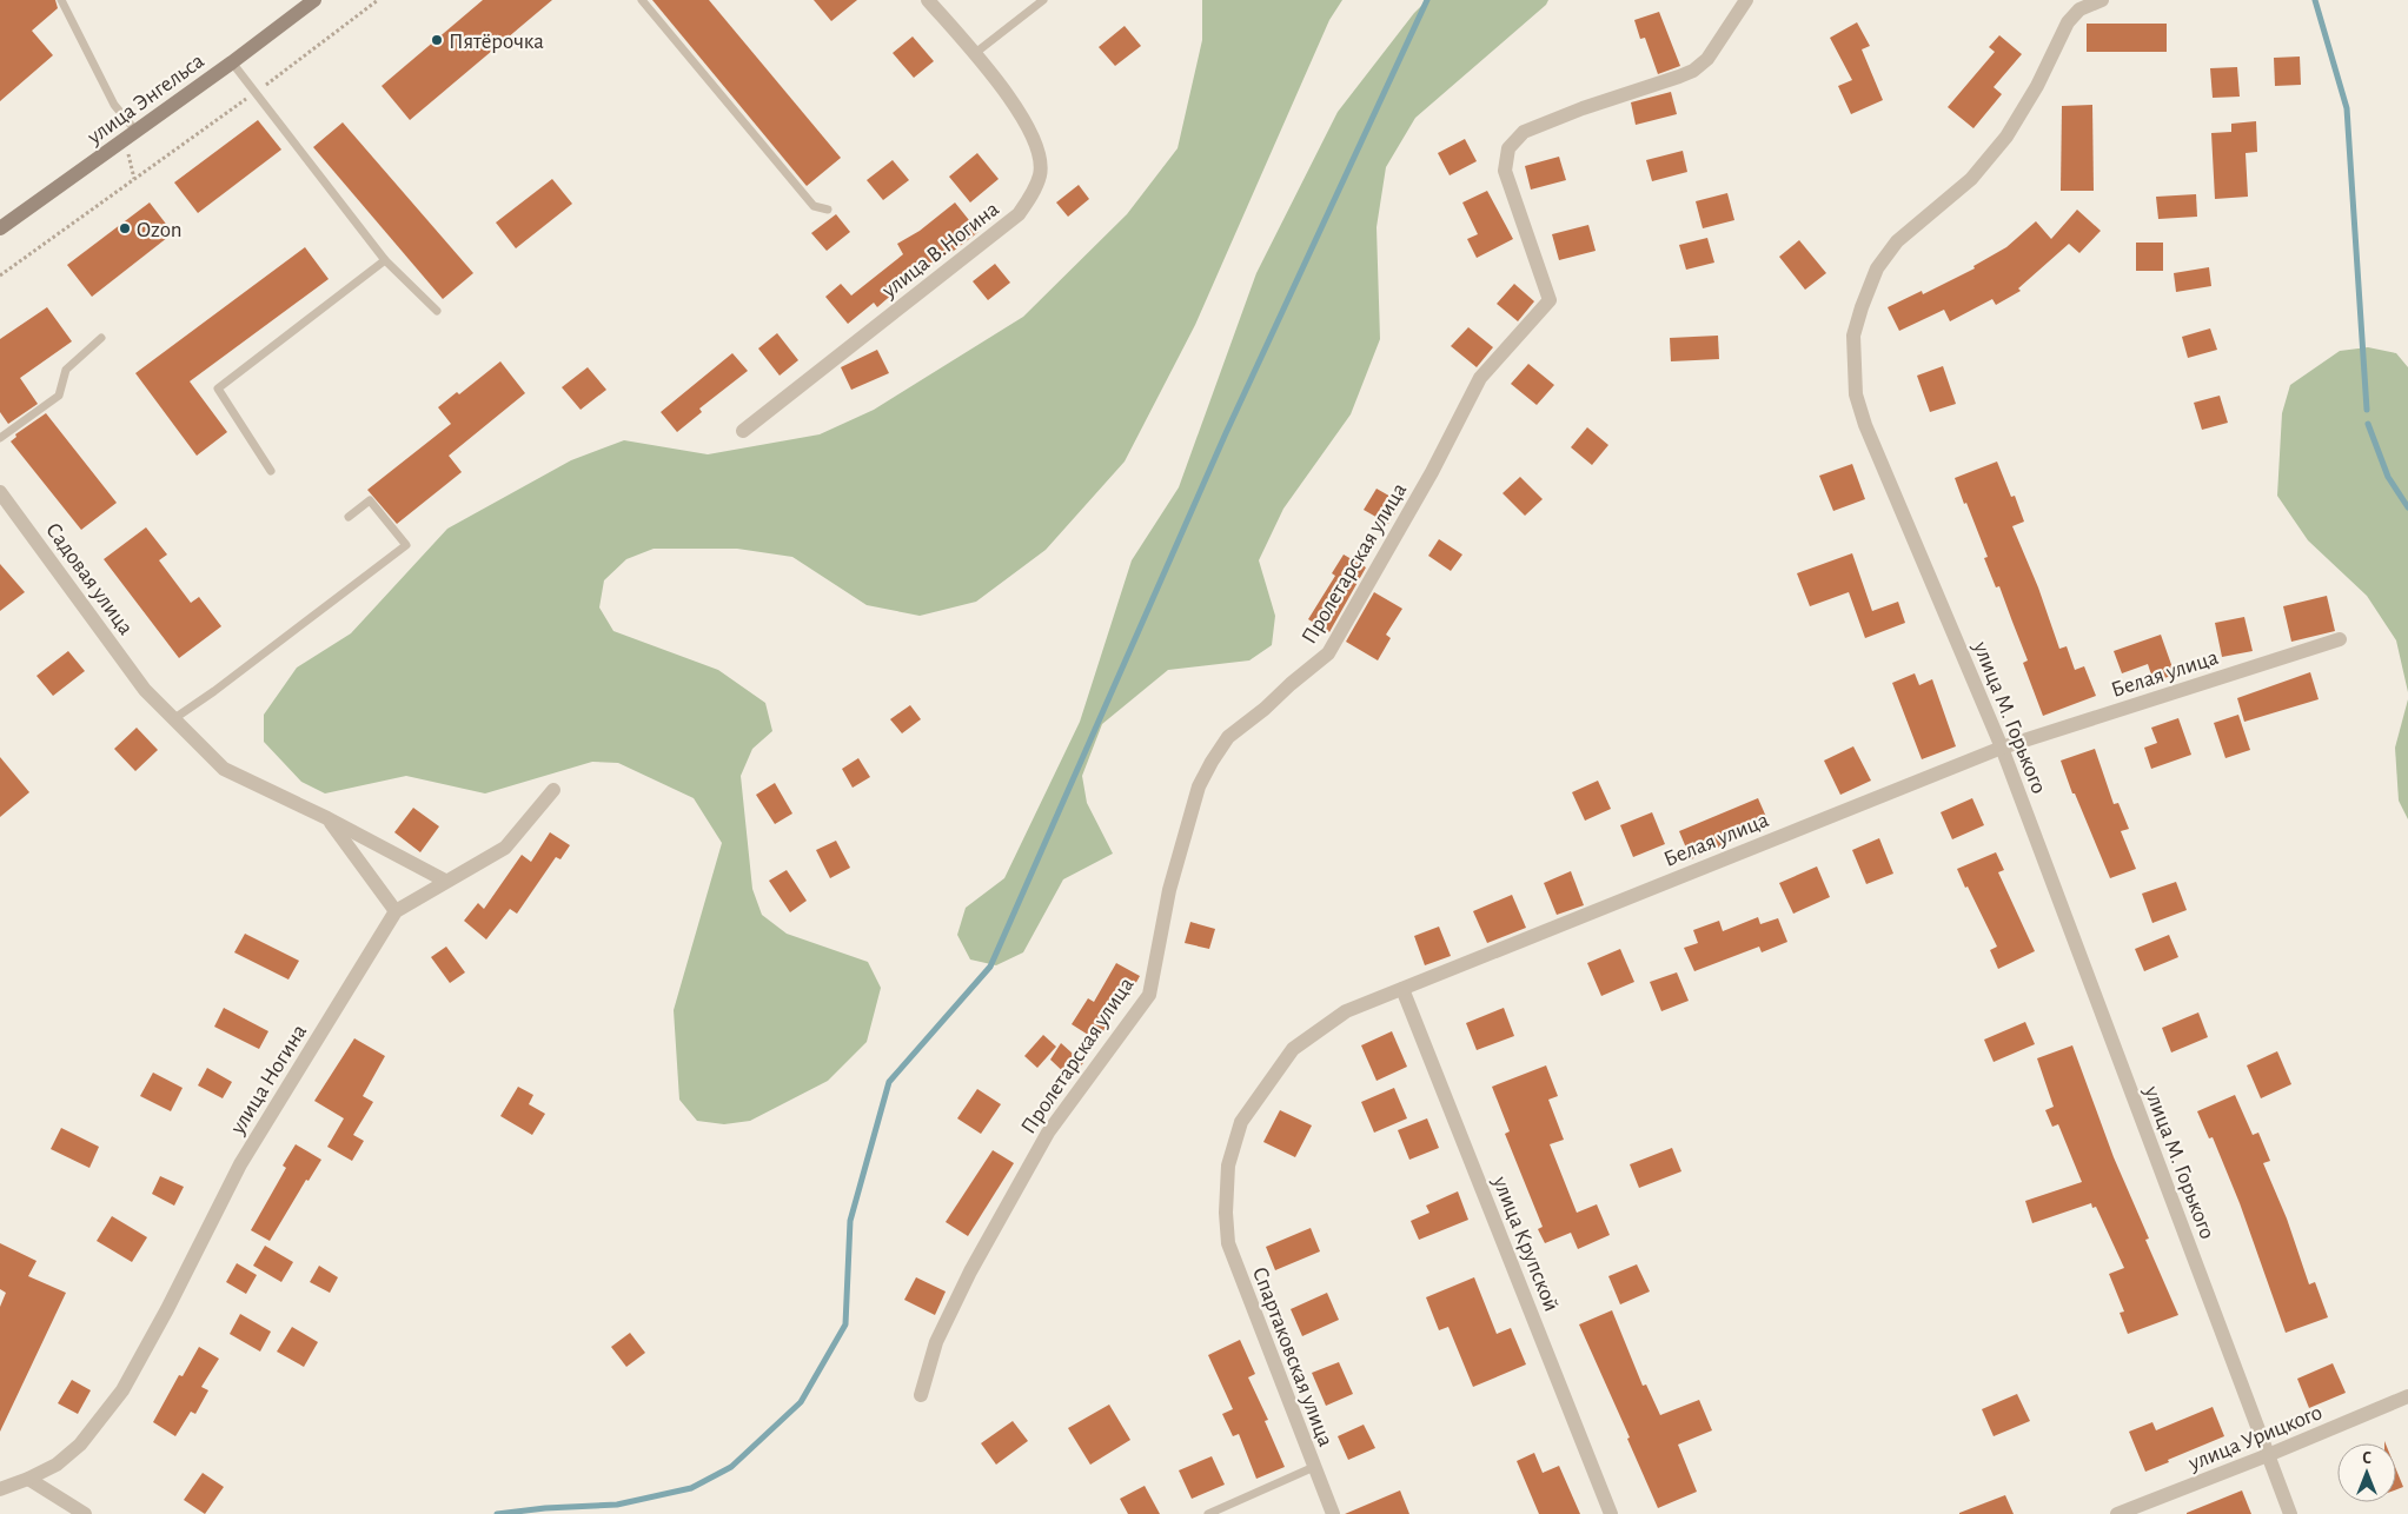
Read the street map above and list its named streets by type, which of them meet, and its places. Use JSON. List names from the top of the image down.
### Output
{
  "streets": {
    "main road": ["улица Энгельса"],
    "street": [
      "улица В.Ногина",
      "Пролетарская улица",
      "Садовая улица",
      "Белая улица",
      "улица М. Горького",
      "улица Ногина",
      "улица Крупской",
      "Спартаковская улица",
      "улица Урицкого"
    ]
  },
  "crossings": [
    ["Садовая улица", "улица Ногина"],
    ["Белая улица", "улица М. Горького"],
    ["Белая улица", "улица Крупской"],
    ["Белая улица", "Спартаковская улица"],
    ["улица М. Горького", "улица Урицкого"]
  ],
  "places": ["Пятёрочка", "Ozon"],
  "north": "top"
}
